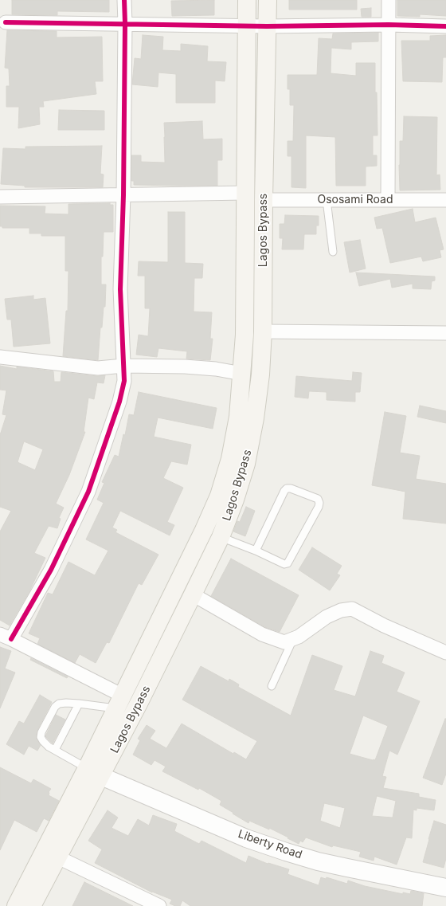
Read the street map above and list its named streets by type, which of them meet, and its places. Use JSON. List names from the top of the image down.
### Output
{
  "streets": {
    "main road": ["Lagos Bypass"],
    "street": ["Ososami Road", "Liberty Road"]
  },
  "crossings": [
    ["Ososami Road", "Lagos Bypass"],
    ["Lagos Bypass", "Liberty Road"]
  ]
}
